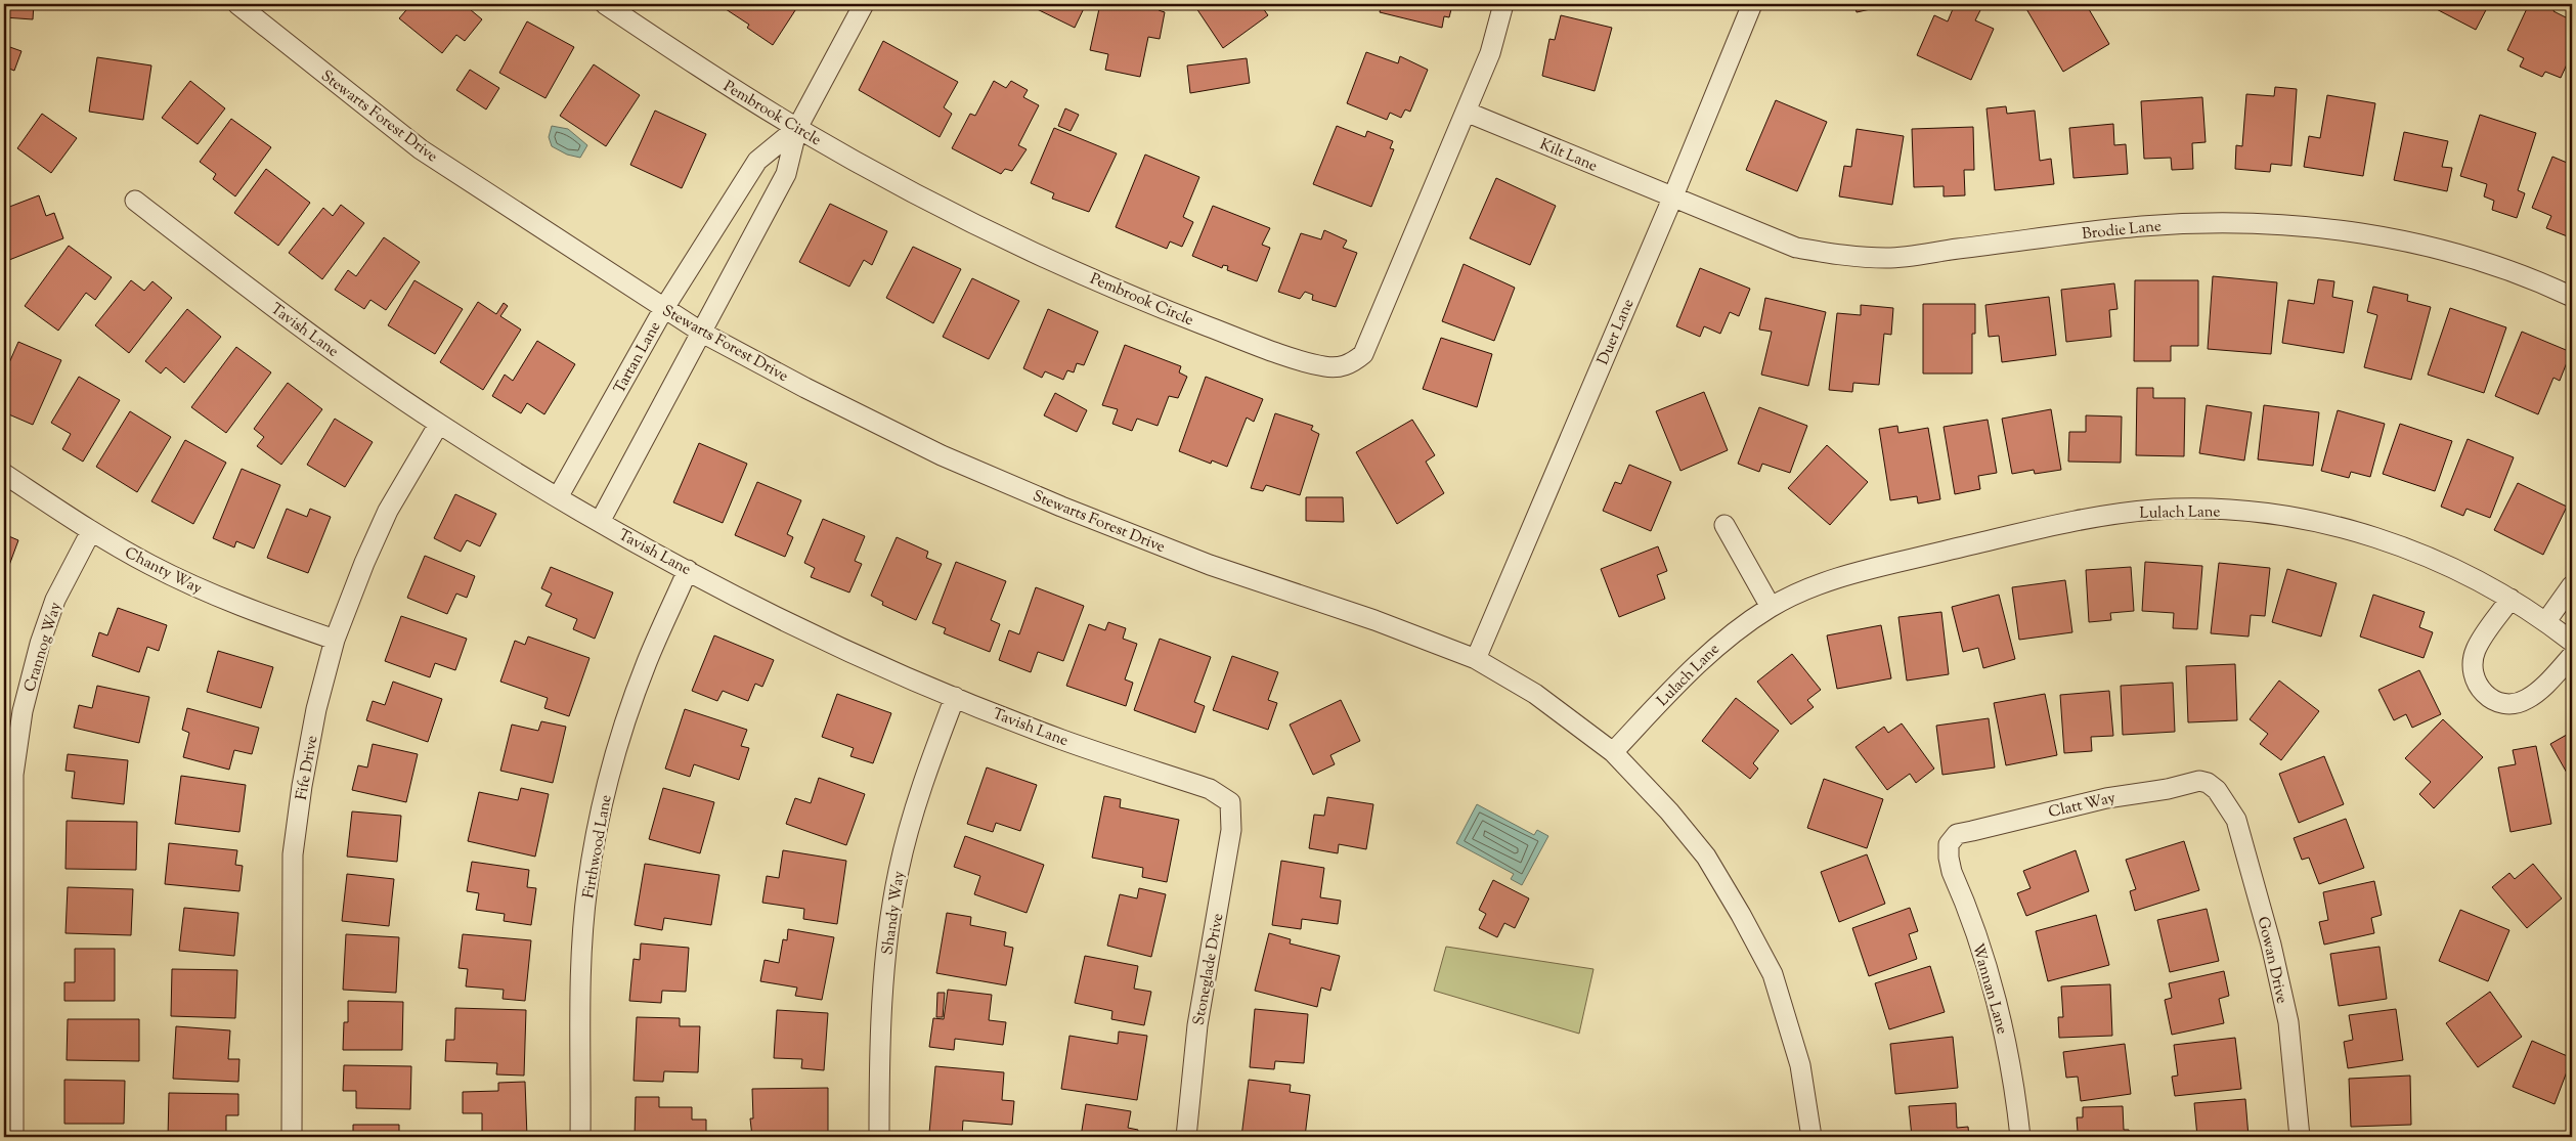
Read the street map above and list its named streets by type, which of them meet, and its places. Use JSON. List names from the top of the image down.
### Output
{
  "streets": {
    "street": [
      "Pembrook Circle",
      "Stewarts Forest Drive",
      "Kilt Lane",
      "Brodie Lane",
      "Tavish Lane",
      "Duer Lane",
      "Tartan Lane",
      "Lulach Lane",
      "Chanty Way",
      "Crannog Way",
      "Fife Drive",
      "Clatt Way",
      "Firthwood Lane",
      "Shandy Way",
      "Gowan Drive",
      "Stoneglade Drive",
      "Wannan Lane"
    ]
  },
  "crossings": [
    ["Pembrook Circle", "Kilt Lane"],
    ["Pembrook Circle", "Tartan Lane"],
    ["Stewarts Forest Drive", "Duer Lane"],
    ["Stewarts Forest Drive", "Tartan Lane"],
    ["Stewarts Forest Drive", "Lulach Lane"],
    ["Kilt Lane", "Brodie Lane"],
    ["Kilt Lane", "Duer Lane"],
    ["Brodie Lane", "Duer Lane"],
    ["Tavish Lane", "Tartan Lane"],
    ["Tavish Lane", "Fife Drive"],
    ["Tavish Lane", "Firthwood Lane"],
    ["Tavish Lane", "Shandy Way"],
    ["Tavish Lane", "Stoneglade Drive"],
    ["Chanty Way", "Crannog Way"],
    ["Chanty Way", "Fife Drive"],
    ["Clatt Way", "Gowan Drive"],
    ["Clatt Way", "Wannan Lane"]
  ]
}
